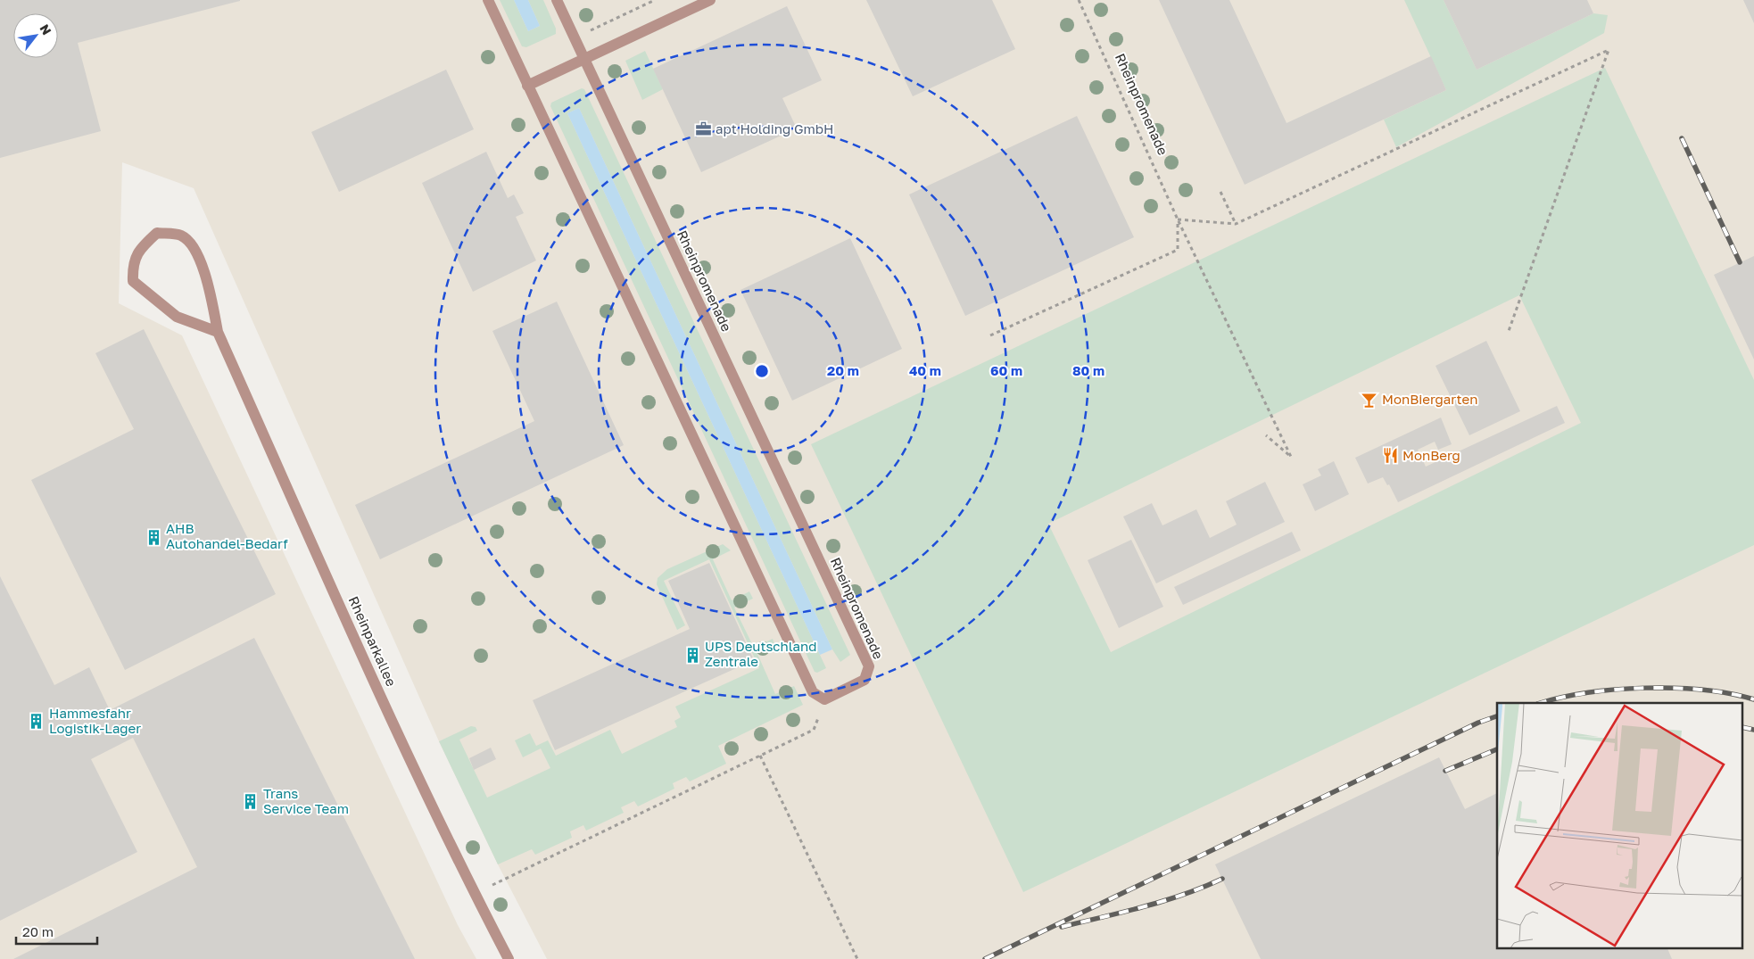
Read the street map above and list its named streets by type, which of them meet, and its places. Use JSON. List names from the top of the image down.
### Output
{
  "streets": {
    "street": ["Rheinpromenade", "Rheinparkallee"]
  },
  "places": {
    "office": ["apt Holding GmbH"],
    "bar": ["MonBiergarten"],
    "restaurant": ["MonBerg"],
    "building": [
      "AHB Autohandel-Bedarf",
      "UPS Deutschland Zentrale",
      "Hammesfahr Logistik-Lager",
      "Trans Service Team"
    ]
  },
  "scale_bar": "20 m",
  "north": "top right",
  "rings": [
    "20 m",
    "40 m",
    "60 m",
    "80 m"
  ]
}
